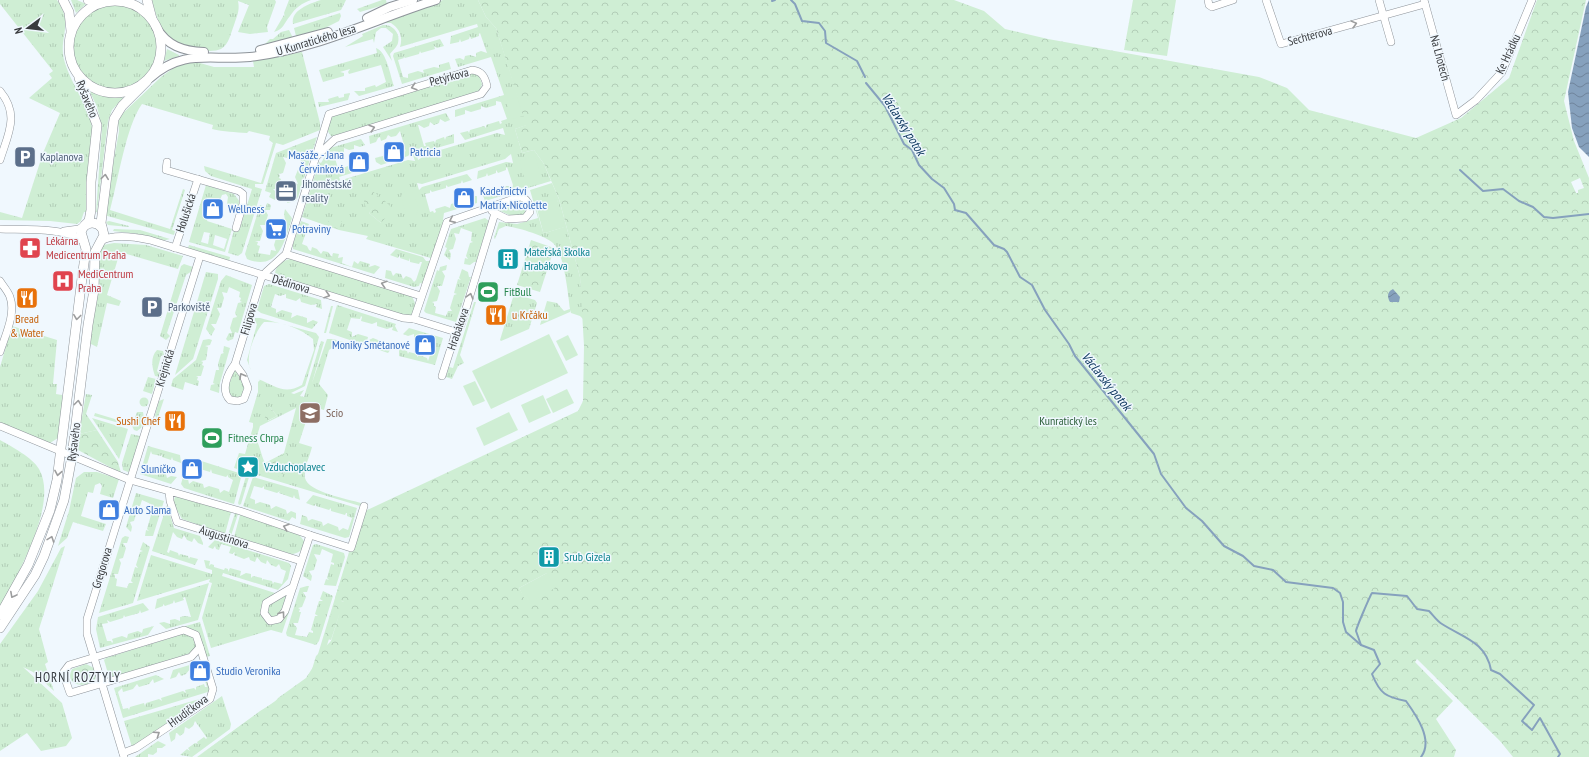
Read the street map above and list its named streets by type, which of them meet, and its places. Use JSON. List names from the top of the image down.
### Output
{
  "streets": {
    "main road": ["Ryšavého"],
    "street": [
      "Sechterova",
      "U Kunratického lesa",
      "Ke Hrádku",
      "Na Lhotech",
      "Petýrkova",
      "Holušická",
      "Dědinova",
      "Filipova",
      "Hrabákova",
      "Krejnická",
      "Augustinova",
      "Gregorova",
      "Hrudičkova"
    ]
  },
  "crossings": [
    ["Sechterova", "Na Lhotech"],
    ["U Kunratického lesa", "Ryšavého"],
    ["Ke Hrádku", "Na Lhotech"],
    ["Petýrkova", "Dědinova"],
    ["Petýrkova", "Filipova"],
    ["Ryšavého", "Dědinova"],
    ["Holušická", "Dědinova"],
    ["Dědinova", "Filipova"],
    ["Dědinova", "Hrabákova"],
    ["Dědinova", "Krejnická"],
    ["Krejnická", "Gregorova"],
    ["Gregorova", "Hrudičkova"]
  ],
  "one_way": ["Hrabákova", "Hrudičkova"],
  "districts": ["HORNÍ ROZTYLY"],
  "water": ["Václavský potok"],
  "parks": ["Kunratický les"],
  "places": {
    "shop": [
      "Patricia",
      "Masáže - Jana Červinková",
      "Kadeřnictví Matrix-Nicolette",
      "Wellness",
      "Moniky Smétanové",
      "Sluníčko",
      "Auto Slama",
      "Studio Veronika"
    ],
    "parking": ["Kaplanova", "Parkoviště"],
    "office": ["Jihoměstské reality"],
    "supermarket": ["Potraviny"],
    "pharmacy": ["Lékárna Medicentrum Praha"],
    "building": ["Mateřská školka Hrabákova", "Srub Gizela"],
    "hospital": ["MediCentrum Praha"],
    "sports": ["FitBull", "Fitness Chrpa"],
    "restaurant": ["Bread & Water", "u Krčáku", "Sushi Chef"],
    "school or university": ["Scio"],
    "place": ["Vzduchoplavec"]
  },
  "north": "left"
}
